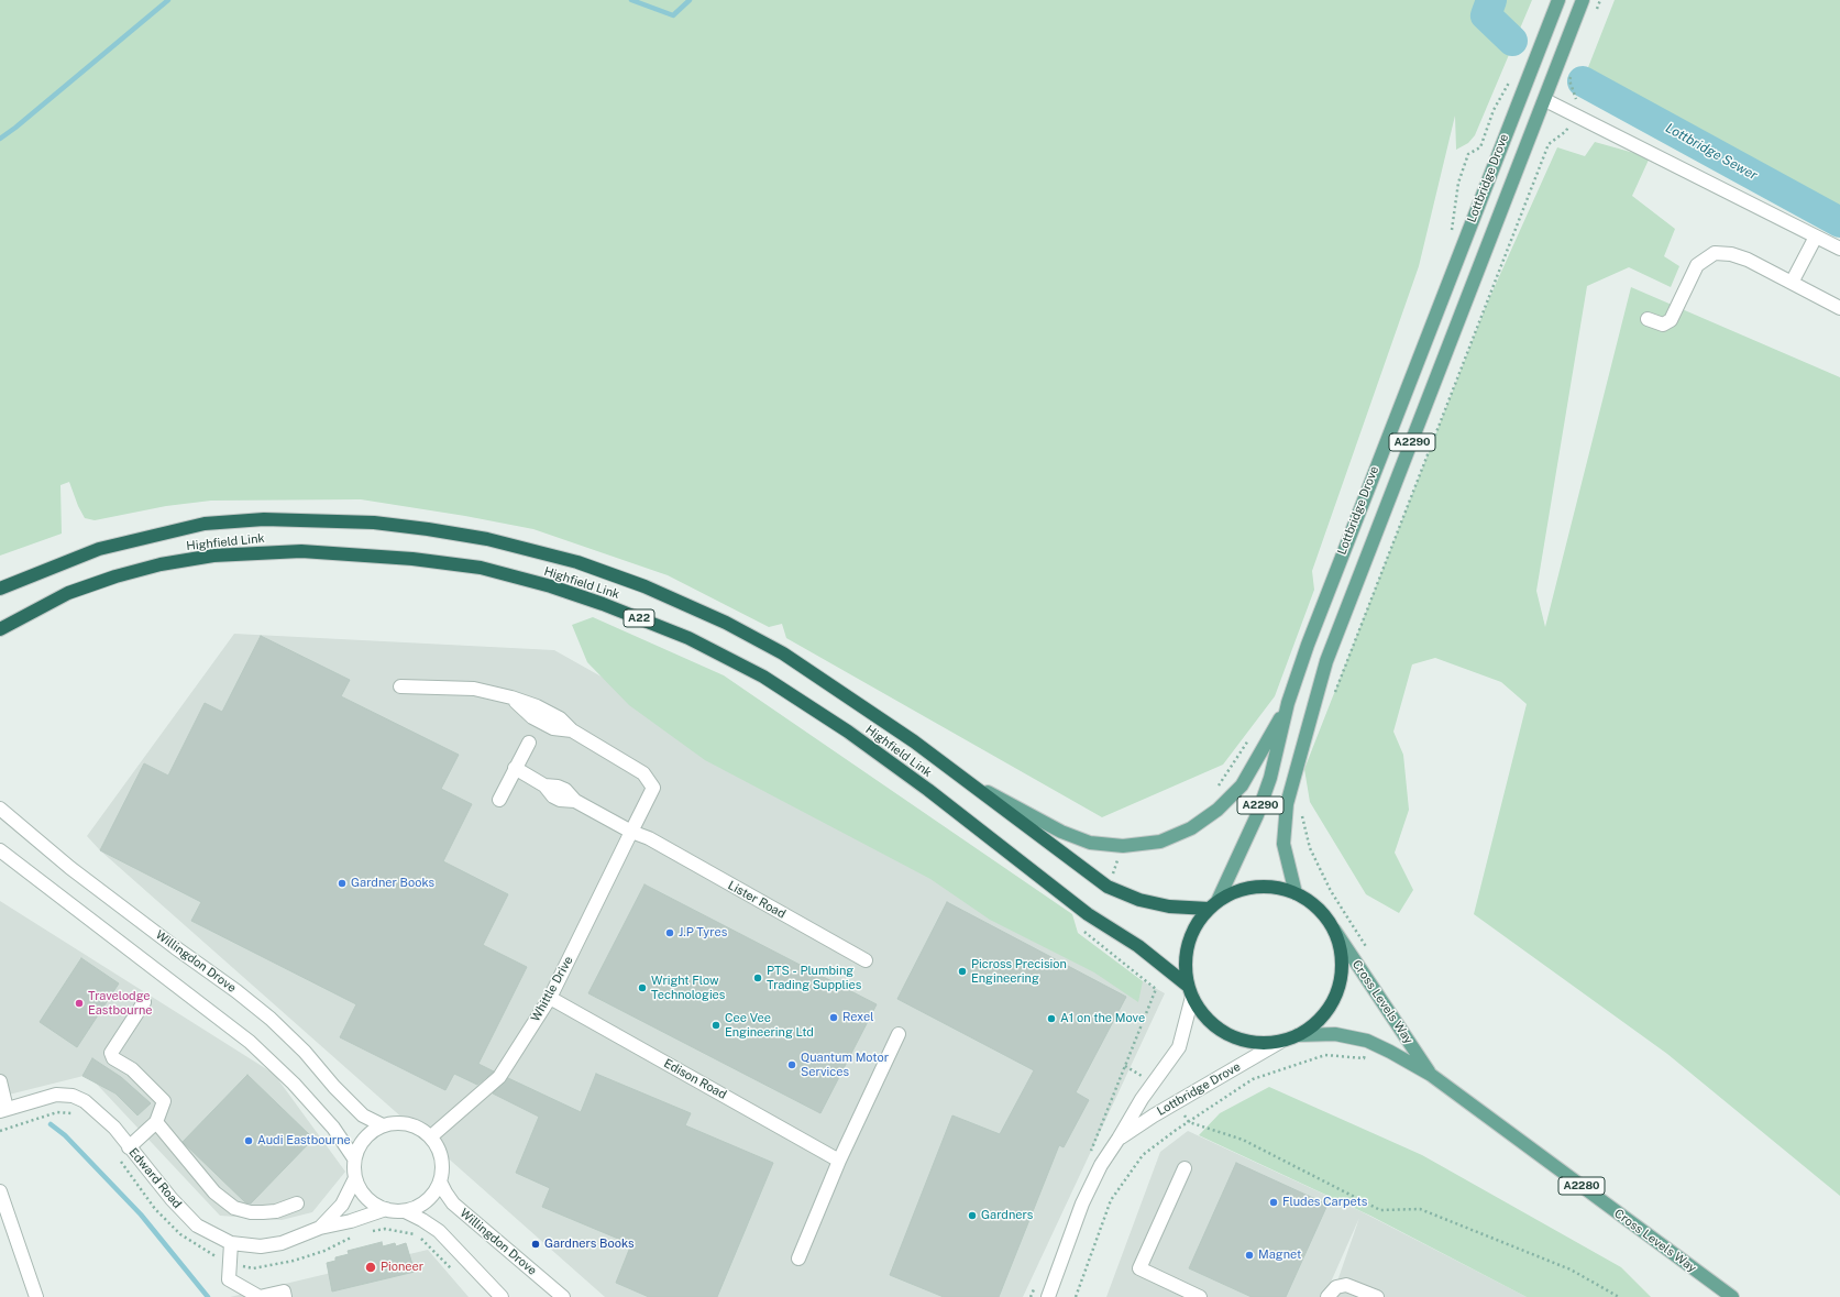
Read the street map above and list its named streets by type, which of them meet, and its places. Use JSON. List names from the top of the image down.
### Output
{
  "streets": {
    "highway": ["Highfield Link", "A22"],
    "main road": [
      "Lottbridge Drove",
      "A2290",
      "Cross Levels Way",
      "A2280"
    ],
    "street": [
      "Lister Road",
      "Willingdon Drove",
      "Whittle Drive",
      "Edison Road",
      "Edward Road"
    ]
  },
  "crossings": [
    ["Lottbridge Drove", "Highfield Link"],
    ["Lottbridge Drove", "Cross Levels Way"],
    ["Highfield Link", "Cross Levels Way"],
    ["Lister Road", "Whittle Drive"],
    ["Willingdon Drove", "Whittle Drive"],
    ["Willingdon Drove", "Edward Road"],
    ["Whittle Drive", "Edison Road"],
    ["Whittle Drive", "Edward Road"]
  ],
  "water": ["Lottbridge Sewer"],
  "places": [
    "Gardner Books",
    "J.P Tyres",
    "Picross Precision Engineering",
    "PTS - Plumbing Trading Supplies",
    "Wright Flow Technologies",
    "Travelodge Eastbourne",
    "Rexel",
    "A1 on the Move",
    "Cee Vee Engineering Ltd",
    "Quantum Motor Services",
    "Audi Eastbourne",
    "Fludes Carpets",
    "Gardners",
    "Gardners Books",
    "Magnet",
    "Pioneer"
  ]
}
